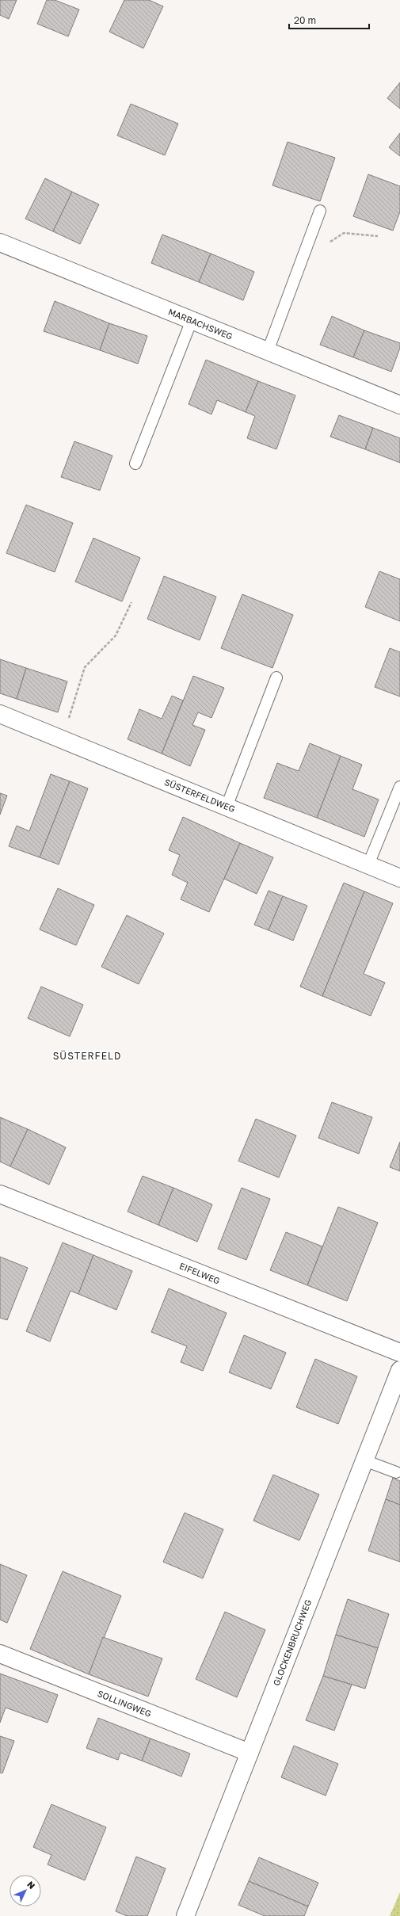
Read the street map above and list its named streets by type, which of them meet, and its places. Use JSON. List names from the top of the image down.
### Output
{
  "streets": {
    "street": [
      "MARBACHSWEG",
      "SÜSTERFELDWEG",
      "EIFELWEG",
      "GLOCKENBRUCHWEG",
      "SOLLINGWEG"
    ]
  },
  "crossings": [
    ["GLOCKENBRUCHWEG", "SOLLINGWEG"]
  ],
  "districts": ["SÜSTERFELD"],
  "scale_bar": "20 m",
  "north": "top right"
}
